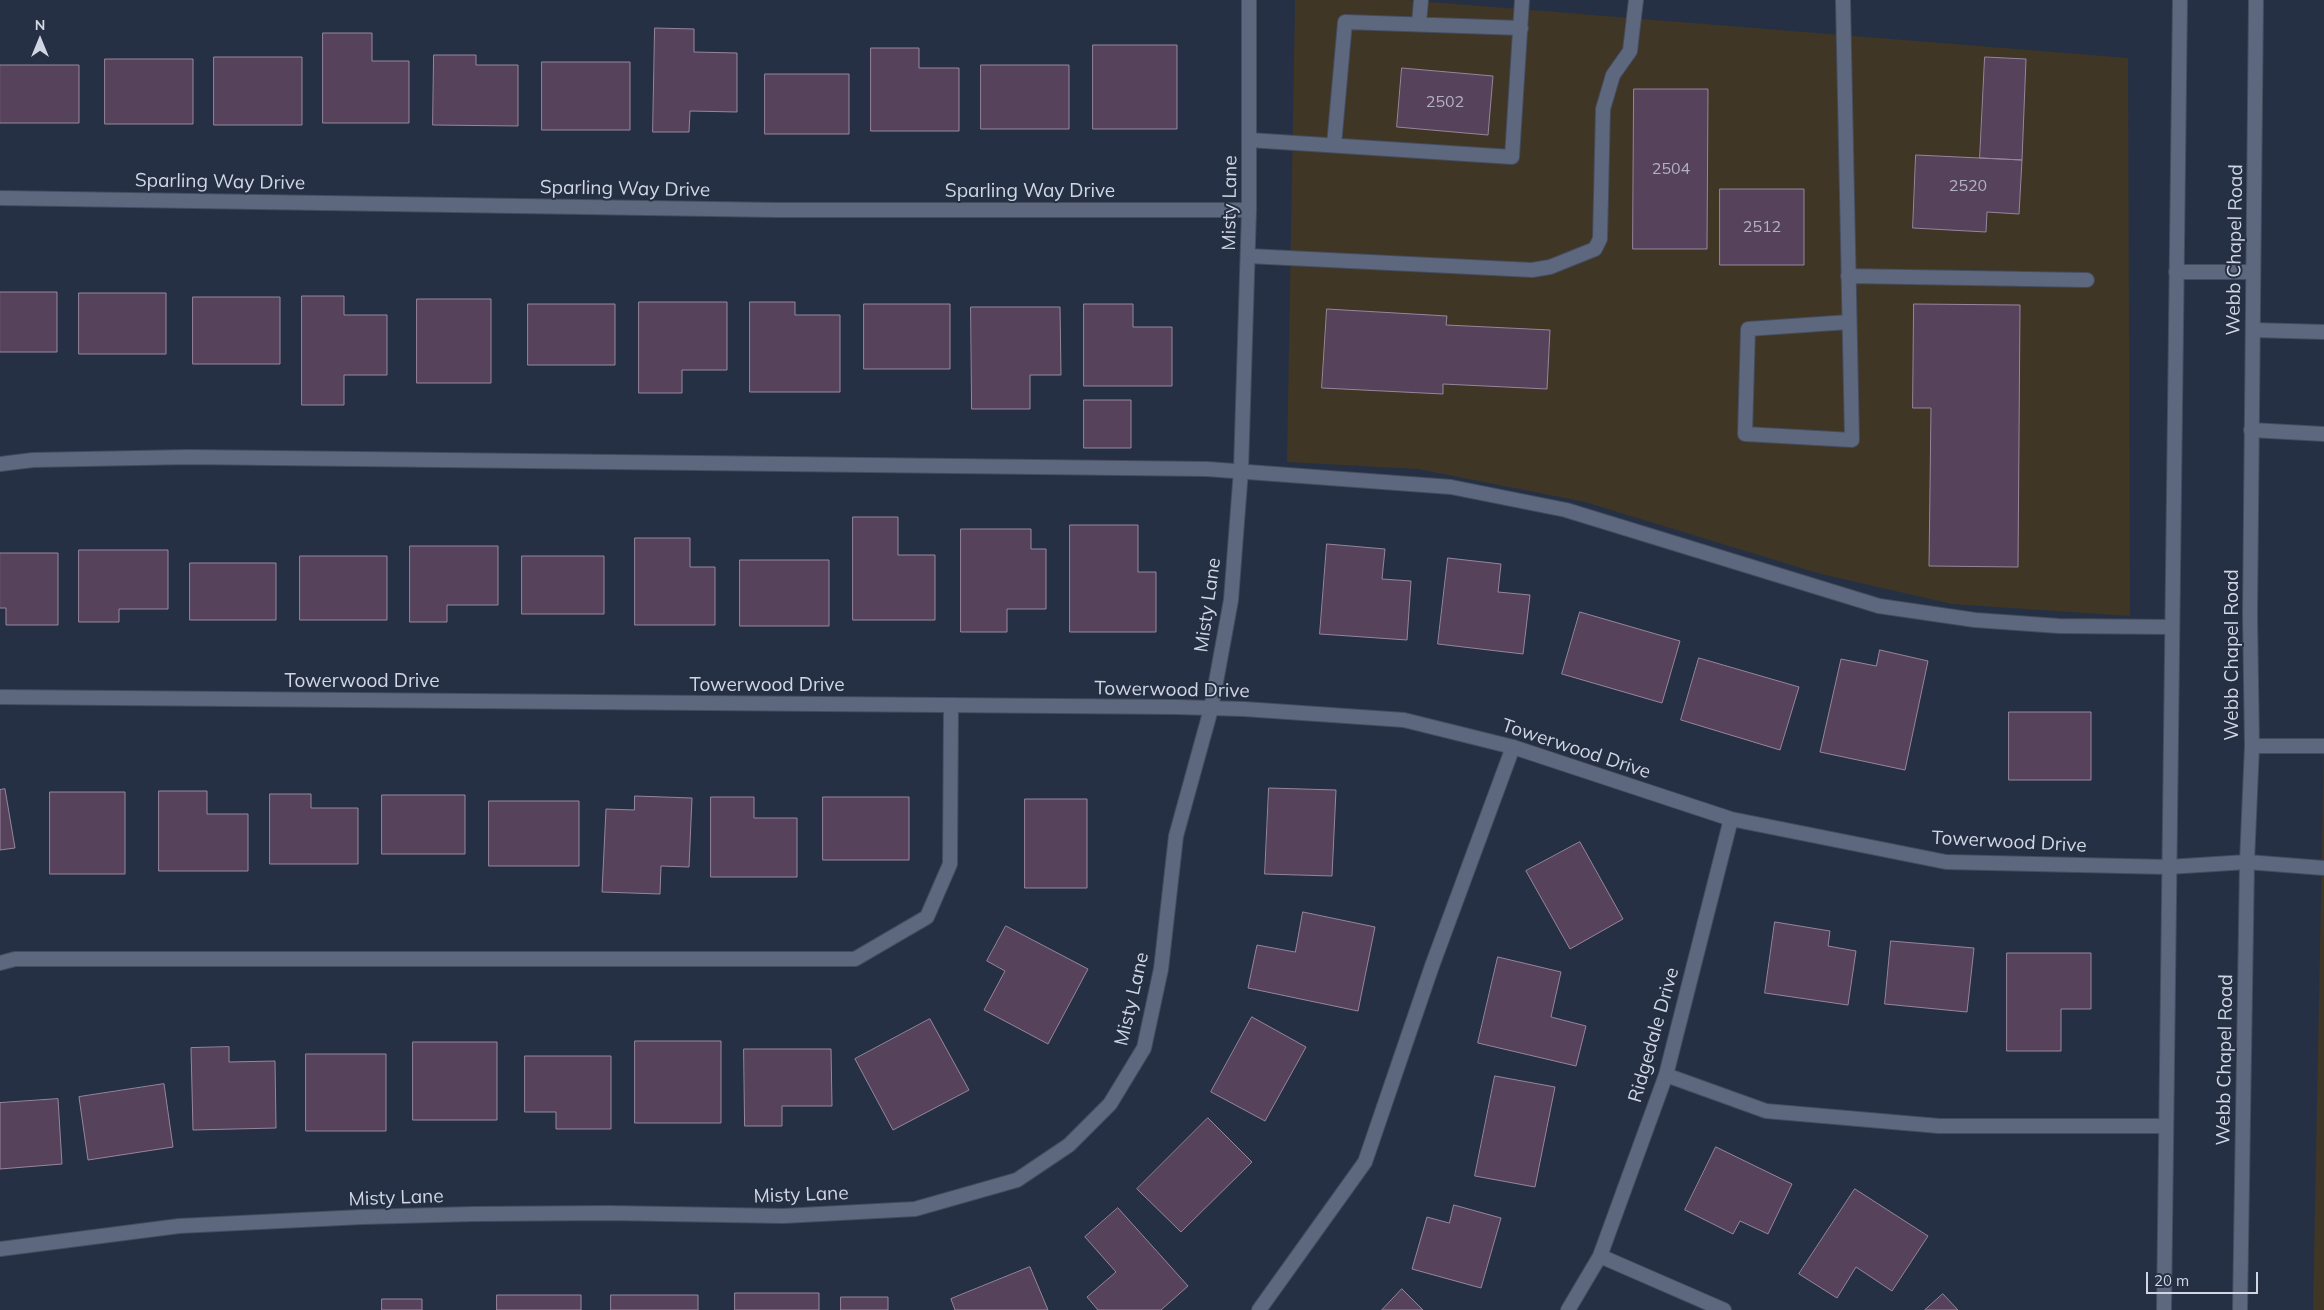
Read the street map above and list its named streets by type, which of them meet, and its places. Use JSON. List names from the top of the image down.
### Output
{
  "streets": {
    "street": [
      "Sparling Way Drive",
      "Misty Lane",
      "Webb Chapel Road",
      "Towerwood Drive",
      "Ridgedale Drive"
    ]
  },
  "crossings": [
    ["Sparling Way Drive", "Misty Lane"],
    ["Misty Lane", "Towerwood Drive"],
    ["Webb Chapel Road", "Towerwood Drive"],
    ["Towerwood Drive", "Ridgedale Drive"]
  ],
  "house_numbers": [
    "2502",
    "2504",
    "2520",
    "2512"
  ],
  "scale_bar": "20 m",
  "north": "top"
}
